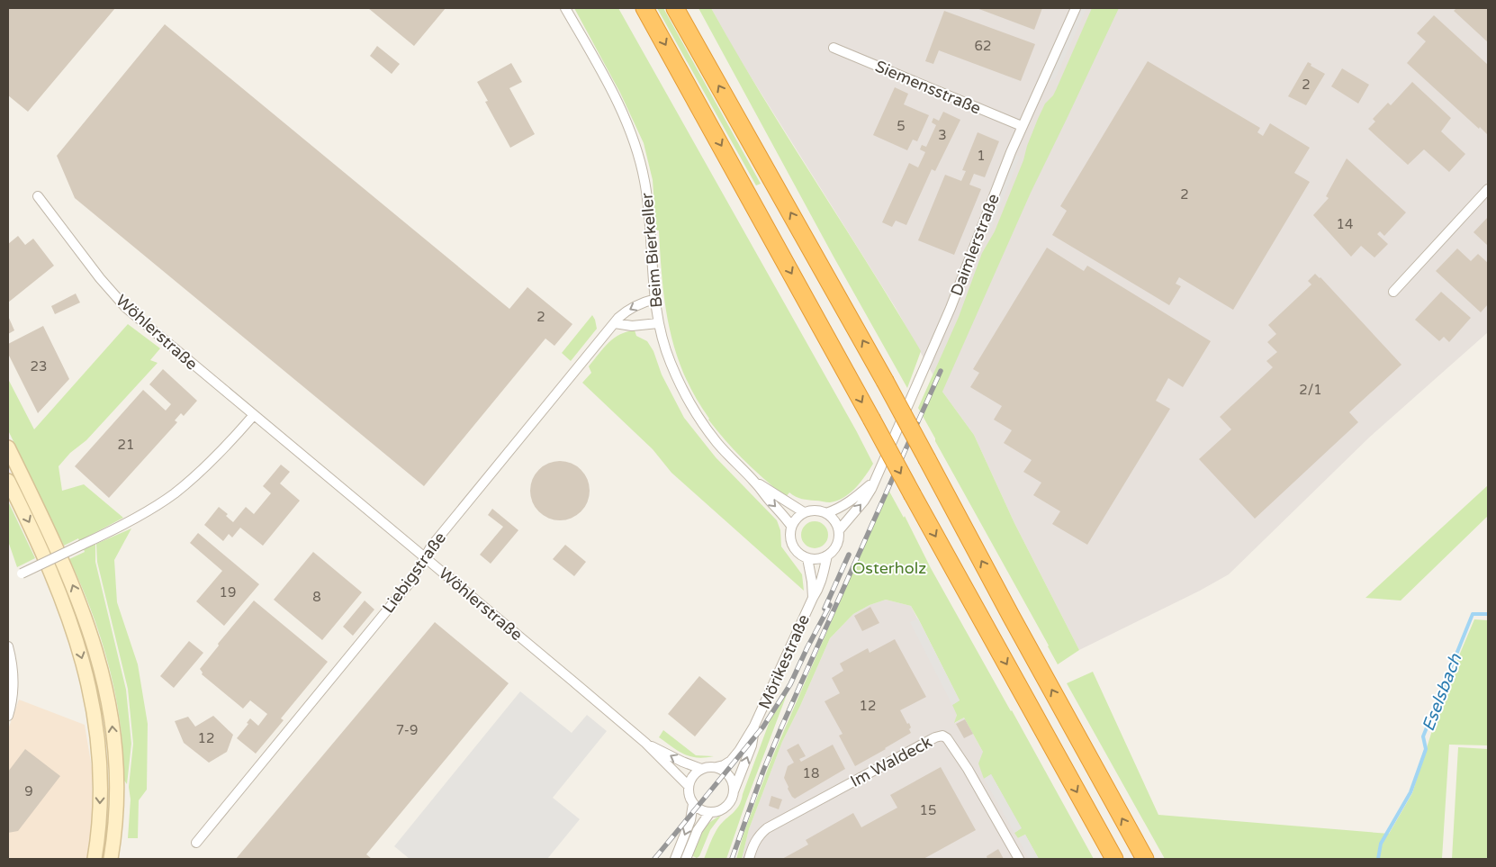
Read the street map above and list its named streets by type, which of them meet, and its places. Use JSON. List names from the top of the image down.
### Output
{
  "streets": {
    "street": [
      "Siemensstraße",
      "Daimlerstraße",
      "Beim Bierkeller",
      "Wöhlerstraße",
      "Liebigstraße",
      "Mörikestraße",
      "Im Waldeck"
    ]
  },
  "crossings": [
    ["Siemensstraße", "Daimlerstraße"],
    ["Daimlerstraße", "Beim Bierkeller"],
    ["Daimlerstraße", "Mörikestraße"],
    ["Beim Bierkeller", "Liebigstraße"],
    ["Beim Bierkeller", "Mörikestraße"],
    ["Wöhlerstraße", "Liebigstraße"],
    ["Wöhlerstraße", "Mörikestraße"]
  ],
  "water": ["Eselsbach"],
  "parks": ["Osterholz"],
  "house_numbers": [
    "62",
    "2",
    "5",
    "3",
    "1",
    "2",
    "14",
    "2",
    "23",
    "2/1",
    "21",
    "19",
    "8",
    "12",
    "7-9",
    "12",
    "18",
    "9",
    "15"
  ]
}
